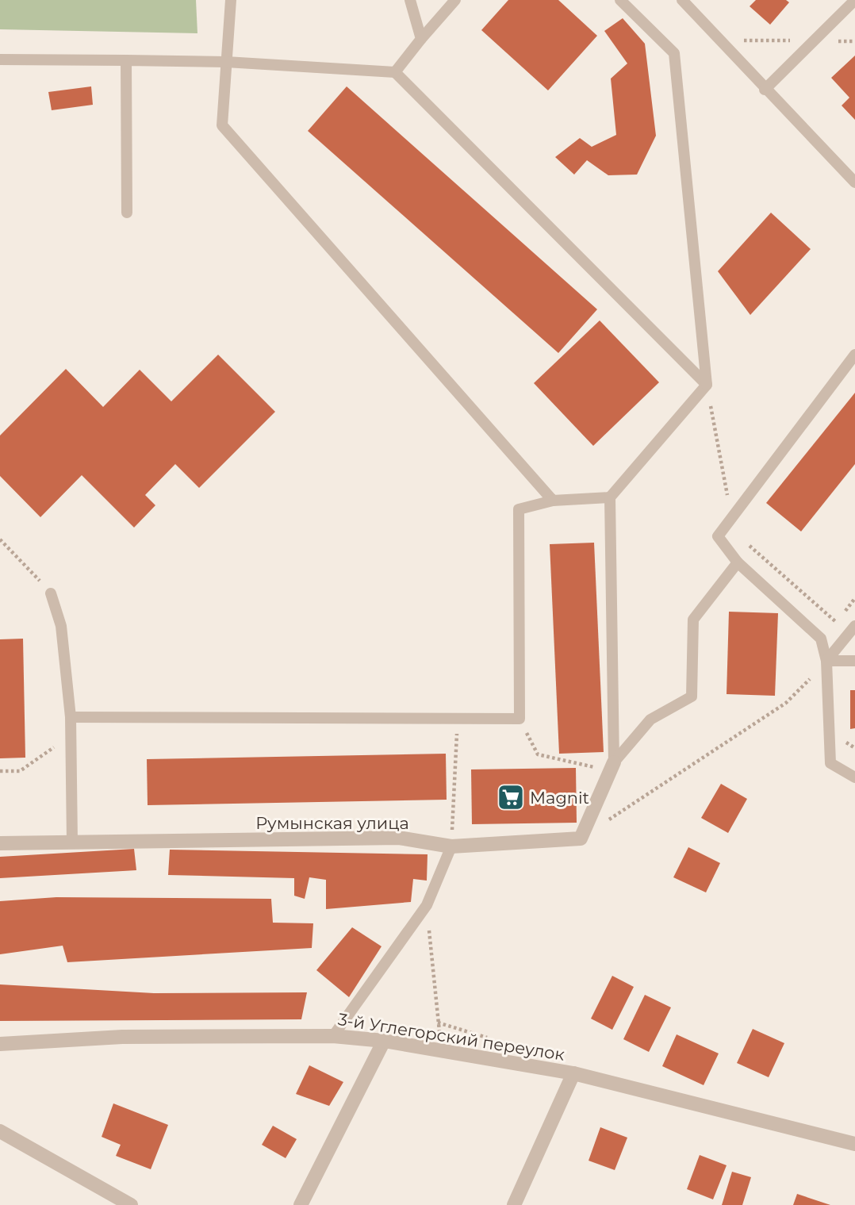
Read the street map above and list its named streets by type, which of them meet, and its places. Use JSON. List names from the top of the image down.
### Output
{
  "streets": {
    "street": ["Румынская улица", "3-й Углегорский переулок"]
  },
  "places": {
    "supermarket": ["Magnit"]
  }
}
